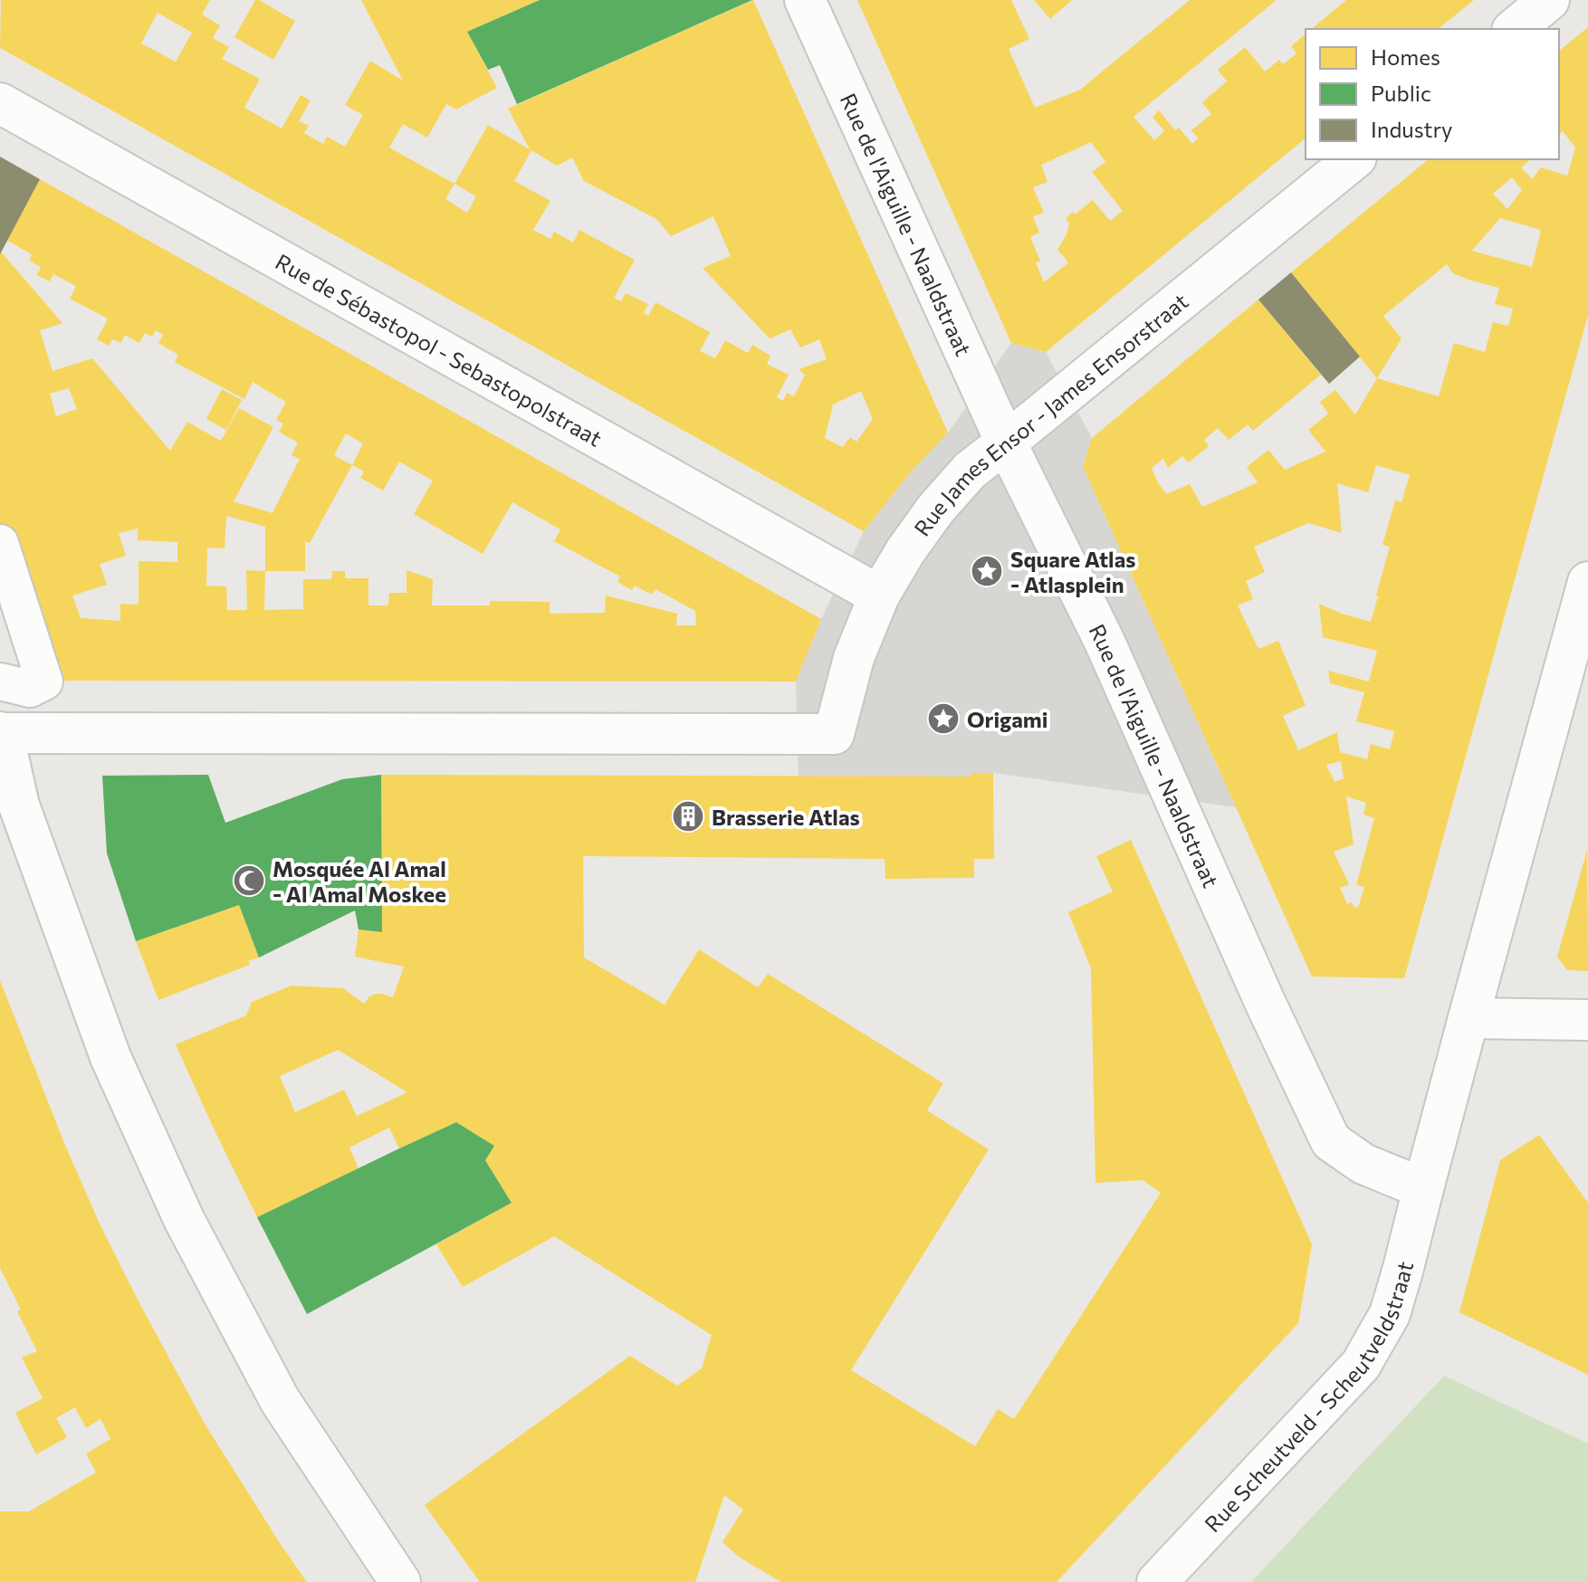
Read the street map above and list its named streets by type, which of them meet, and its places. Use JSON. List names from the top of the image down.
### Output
{
  "streets": {
    "street": [
      "Rue de l'Aiguille - Naaldstraat",
      "Rue de Sébastopol - Sebastopolstraat",
      "Rue James Ensor - James Ensorstraat",
      "Rue Scheutveld - Scheutveldstraat"
    ]
  },
  "crossings": [
    ["Rue de l'Aiguille - Naaldstraat", "Rue James Ensor - James Ensorstraat"],
    ["Rue de l'Aiguille - Naaldstraat", "Rue Scheutveld - Scheutveldstraat"],
    ["Rue de Sébastopol - Sebastopolstraat", "Rue James Ensor - James Ensorstraat"]
  ],
  "places": {
    "place": ["Square Atlas - Atlasplein", "Origami"],
    "building": ["Brasserie Atlas"],
    "mosque": ["Mosquée Al Amal - Al Amal Moskee"]
  },
  "legend": ["Homes", "Public", "Industry"]
}
